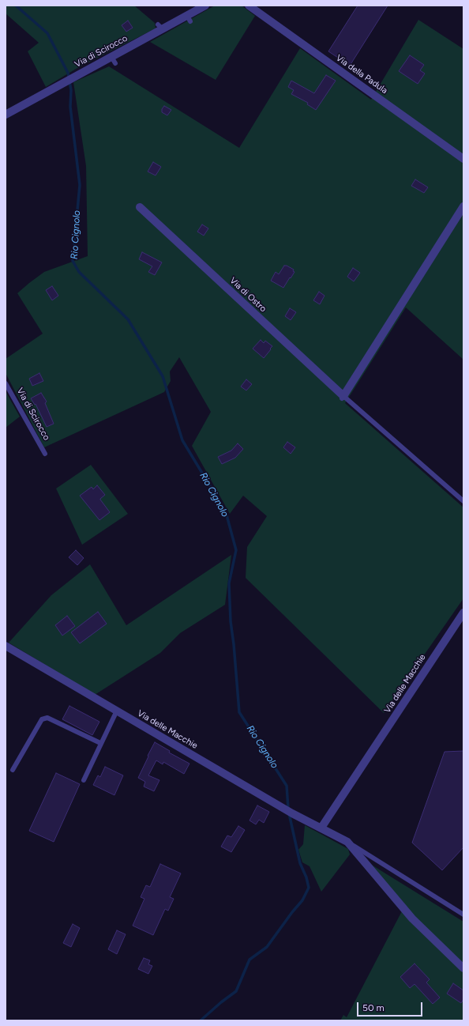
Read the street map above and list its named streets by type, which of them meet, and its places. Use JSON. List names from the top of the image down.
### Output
{
  "streets": {
    "street": [
      "Via di Scirocco",
      "Via della Padula",
      "Via di Ostro",
      "Via delle Macchie"
    ]
  },
  "water": ["Rio Cignolo"],
  "scale_bar": "50 m"
}
